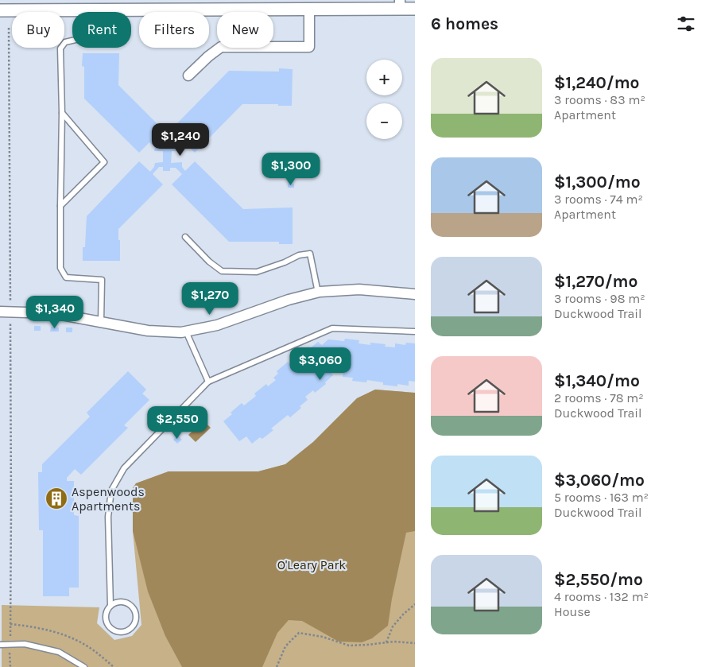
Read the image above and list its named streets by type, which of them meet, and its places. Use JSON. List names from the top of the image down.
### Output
{
  "parks": ["O'Leary Park"],
  "places": {
    "building": ["Aspenwoods Apartments"]
  },
  "page": {
    "heading": "6 homes",
    "chip": [
      "Buy",
      "Rent",
      "Filters",
      "New"
    ],
    "list": [
      {
        "name": "$1,240/mo",
        "note": "3 rooms · 83 m² · Apartment"
      },
      {
        "name": "$1,300/mo",
        "note": "3 rooms · 74 m² · Apartment"
      },
      {
        "name": "$1,270/mo",
        "note": "3 rooms · 98 m² · Duckwood Trail"
      },
      {
        "name": "$1,340/mo",
        "note": "2 rooms · 78 m² · Duckwood Trail"
      },
      {
        "name": "$3,060/mo",
        "note": "5 rooms · 163 m² · Duckwood Trail"
      },
      {
        "name": "$2,550/mo",
        "note": "4 rooms · 132 m² · House"
      }
    ],
    "map_buttons": ["+", "−"],
    "price": [
      "$1,240",
      "$1,300",
      "$1,270",
      "$1,340",
      "$3,060",
      "$2,550"
    ]
  }
}
